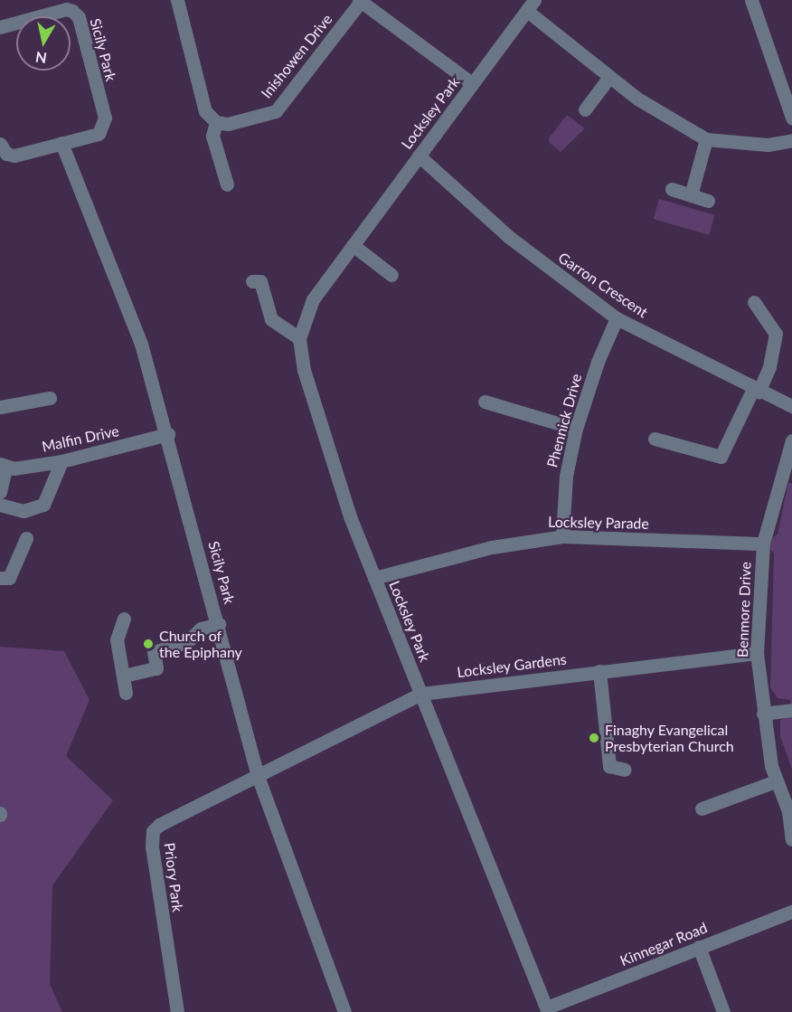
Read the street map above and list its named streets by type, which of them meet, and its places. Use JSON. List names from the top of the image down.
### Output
{
  "streets": {
    "street": [
      "Sicily Park",
      "Inishowen Drive",
      "Locksley Park",
      "Garron Crescent",
      "Phennick Drive",
      "Malfin Drive",
      "Locksley Parade",
      "Benmore Drive",
      "Locksley Gardens",
      "Priory Park",
      "Kinnegar Road"
    ]
  },
  "crossings": [
    ["Sicily Park", "Malfin Drive"],
    ["Sicily Park", "Locksley Gardens"],
    ["Sicily Park", "Priory Park"],
    ["Locksley Park", "Garron Crescent"],
    ["Locksley Park", "Locksley Parade"],
    ["Locksley Park", "Locksley Gardens"],
    ["Locksley Park", "Kinnegar Road"],
    ["Garron Crescent", "Phennick Drive"],
    ["Phennick Drive", "Locksley Parade"],
    ["Locksley Parade", "Benmore Drive"],
    ["Benmore Drive", "Locksley Gardens"],
    ["Locksley Gardens", "Priory Park"]
  ],
  "places": ["Church of the Epiphany", "Finaghy Evangelical Presbyterian Church"],
  "north": "bottom"
}
